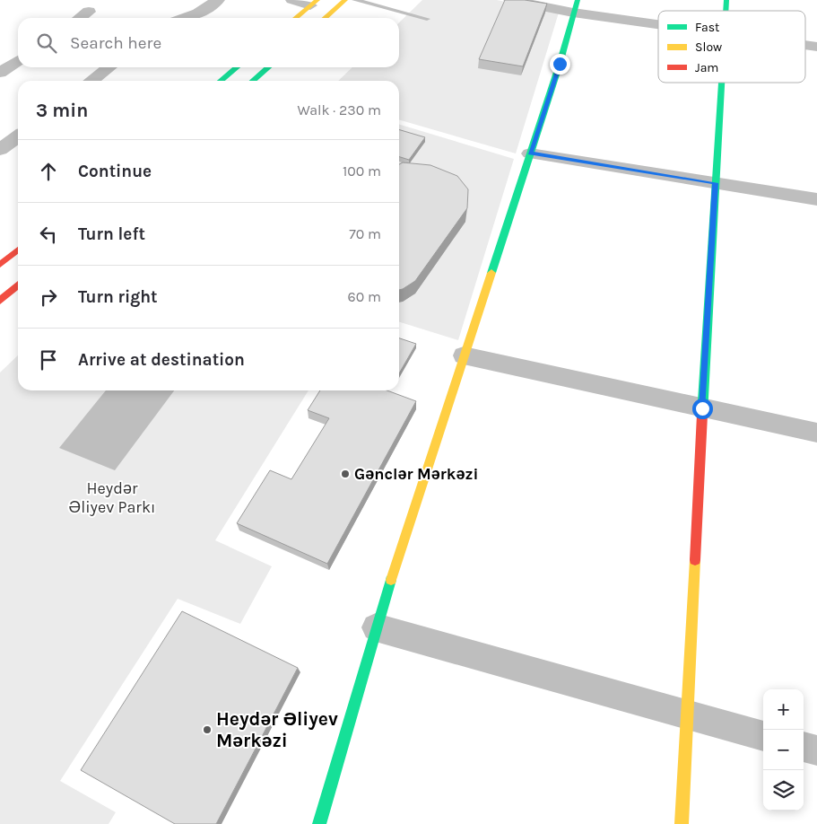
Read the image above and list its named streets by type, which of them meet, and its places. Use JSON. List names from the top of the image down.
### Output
{
  "parks": ["Heydər Əliyev Parkı"],
  "places": ["Gənclər Mərkəzi", "Heydər Əliyev Mərkəzi"],
  "legend": ["Fast", "Slow", "Jam"],
  "page": {
    "search": "Search here",
    "heading": ["3 min", "Walk · 230 m"],
    "list": [
      ["Continue", "100 m"],
      ["Turn left", "70 m"],
      ["Turn right", "60 m"],
      "Arrive at destination"
    ],
    "map_buttons": ["+", "−"]
  }
}
